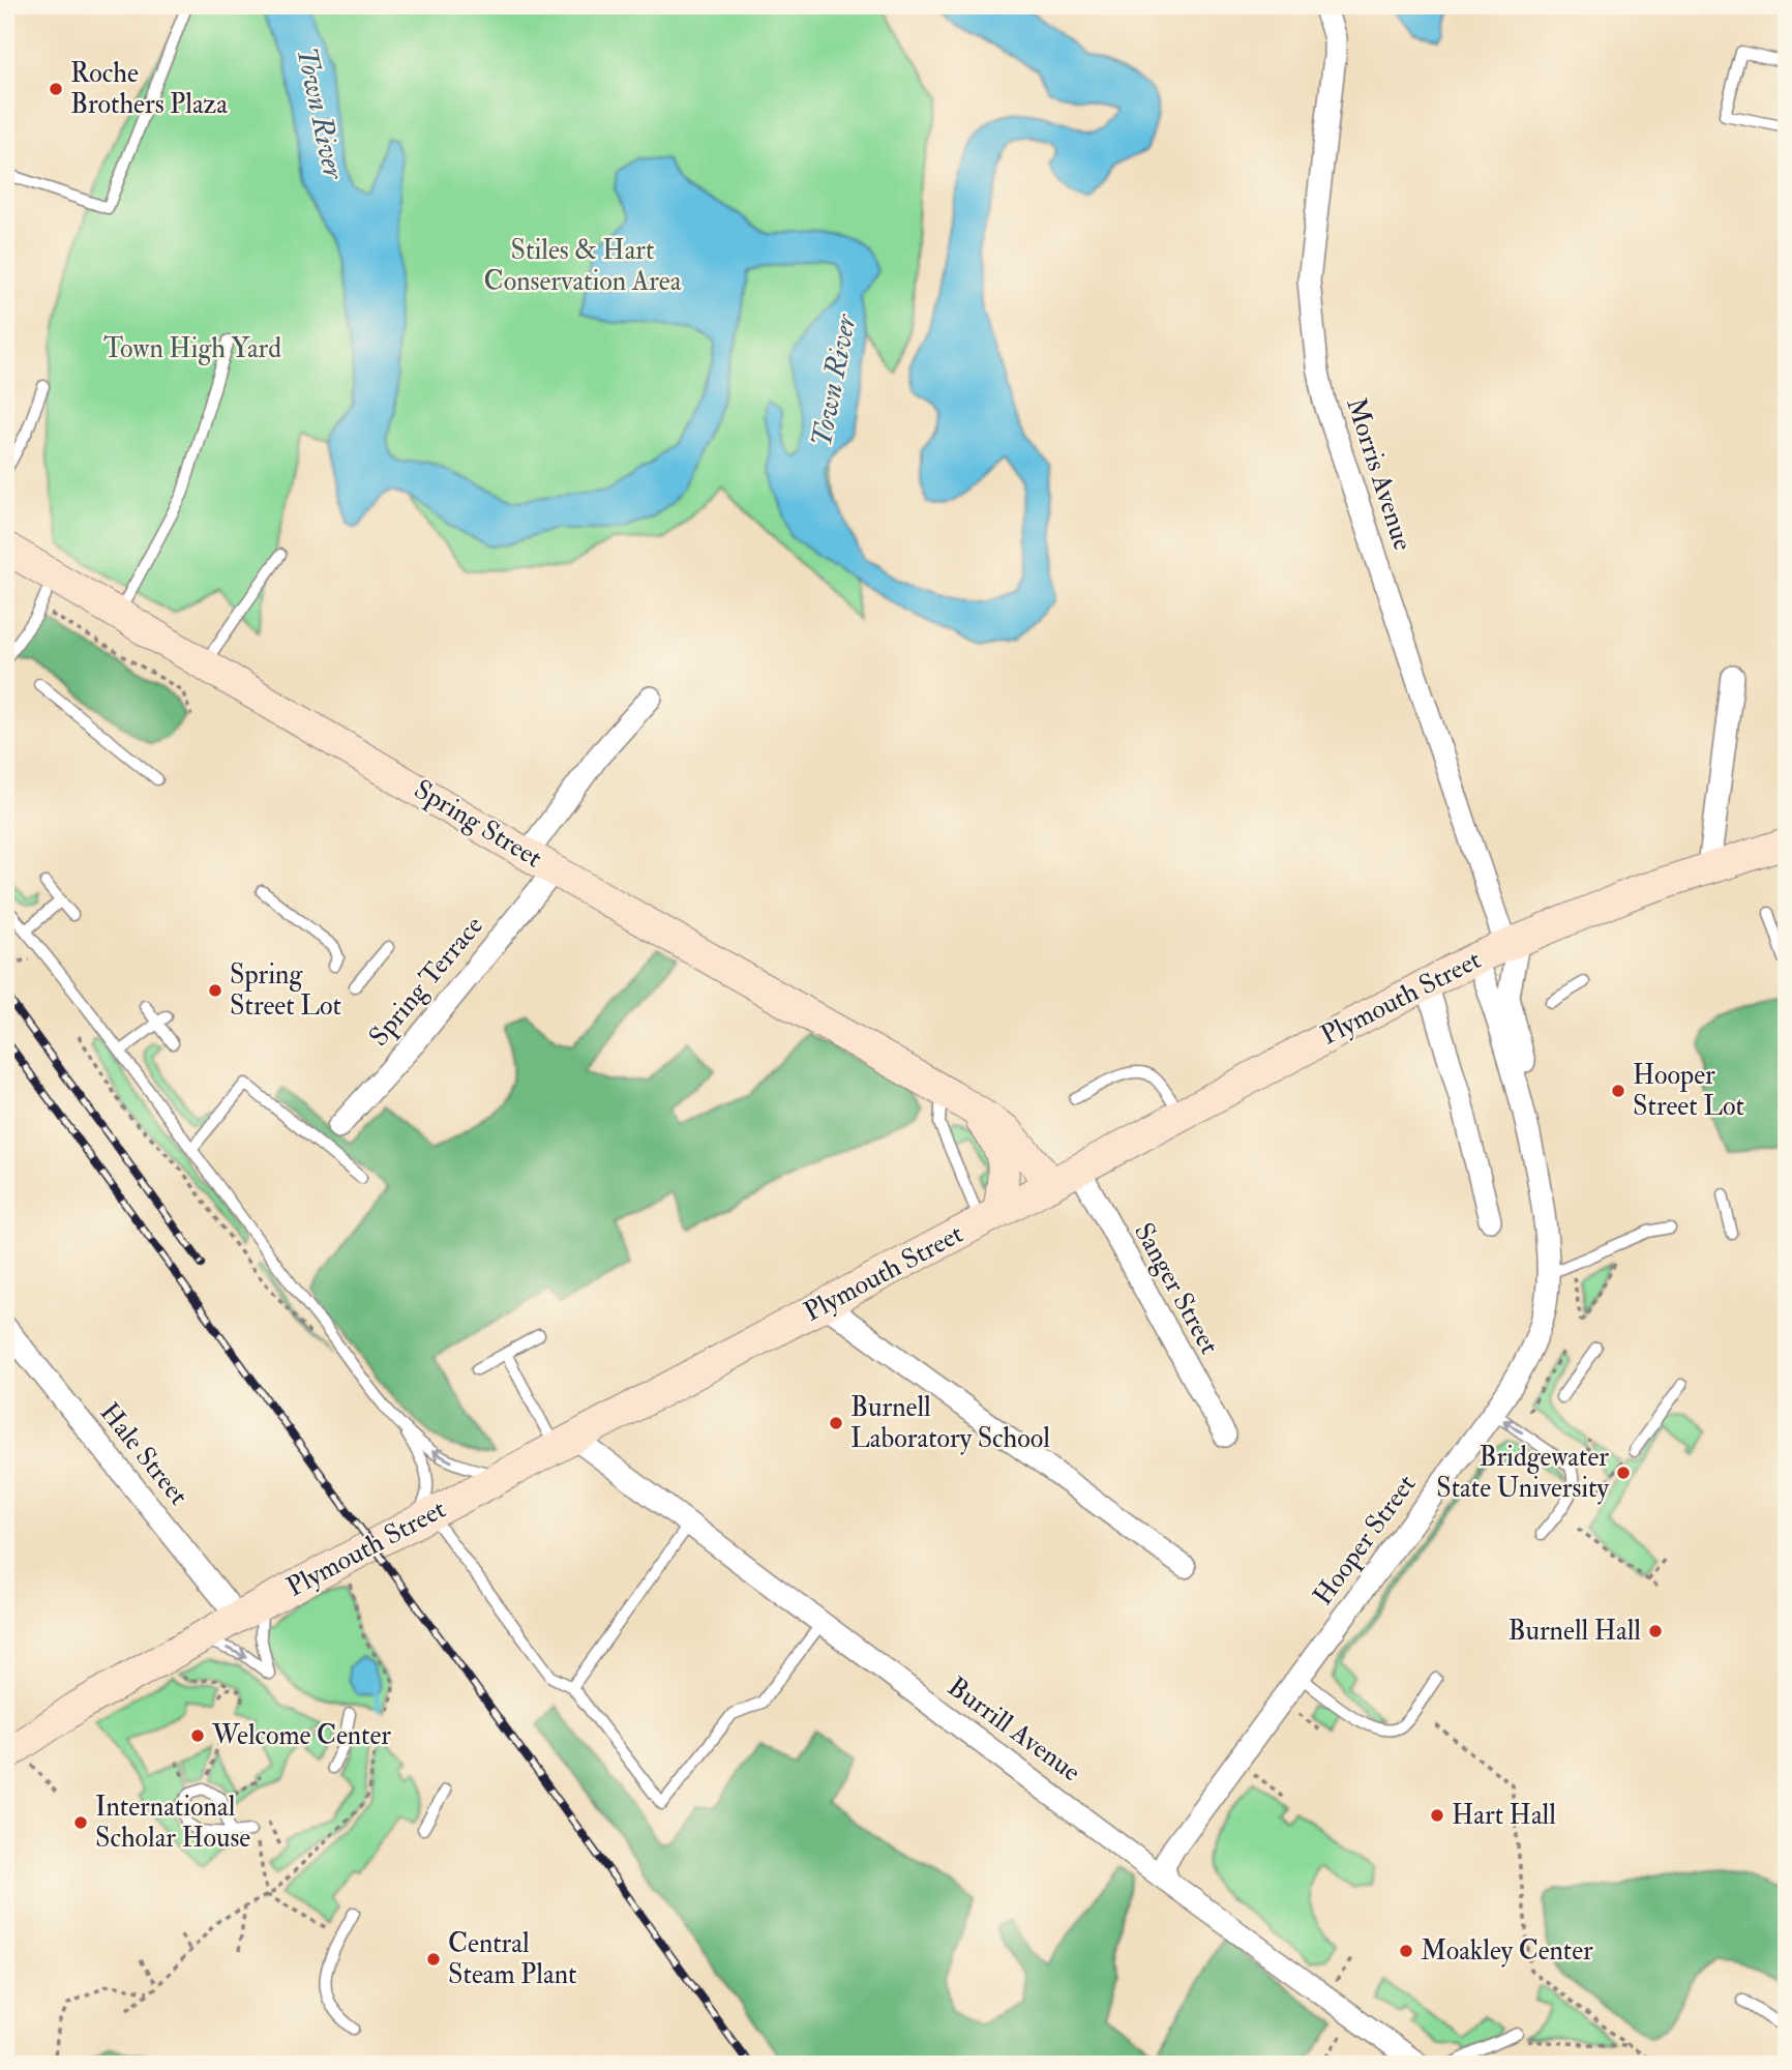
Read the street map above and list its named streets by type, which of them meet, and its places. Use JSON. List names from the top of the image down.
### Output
{
  "streets": {
    "main road": ["Spring Street", "Plymouth Street"],
    "street": [
      "Morris Avenue",
      "Spring Terrace",
      "Sanger Street",
      "Hale Street",
      "Hooper Street",
      "Burrill Avenue"
    ]
  },
  "crossings": [
    ["Morris Avenue", "Plymouth Street"],
    ["Spring Street", "Spring Terrace"],
    ["Spring Street", "Plymouth Street"],
    ["Spring Street", "Sanger Street"],
    ["Plymouth Street", "Sanger Street"],
    ["Plymouth Street", "Hale Street"],
    ["Plymouth Street", "Hooper Street"],
    ["Plymouth Street", "Burrill Avenue"],
    ["Hooper Street", "Burrill Avenue"]
  ],
  "water": ["Town River"],
  "parks": ["Stiles & Hart Conservation Area", "Town High Yard"],
  "places": [
    "Roche Brothers Plaza",
    "Spring Street Lot",
    "Hooper Street Lot",
    "Burnell Laboratory School",
    "Bridgewater State University",
    "Burnell Hall",
    "Welcome Center",
    "Hart Hall",
    "International Scholar House",
    "Moakley Center",
    "Central Steam Plant"
  ]
}
